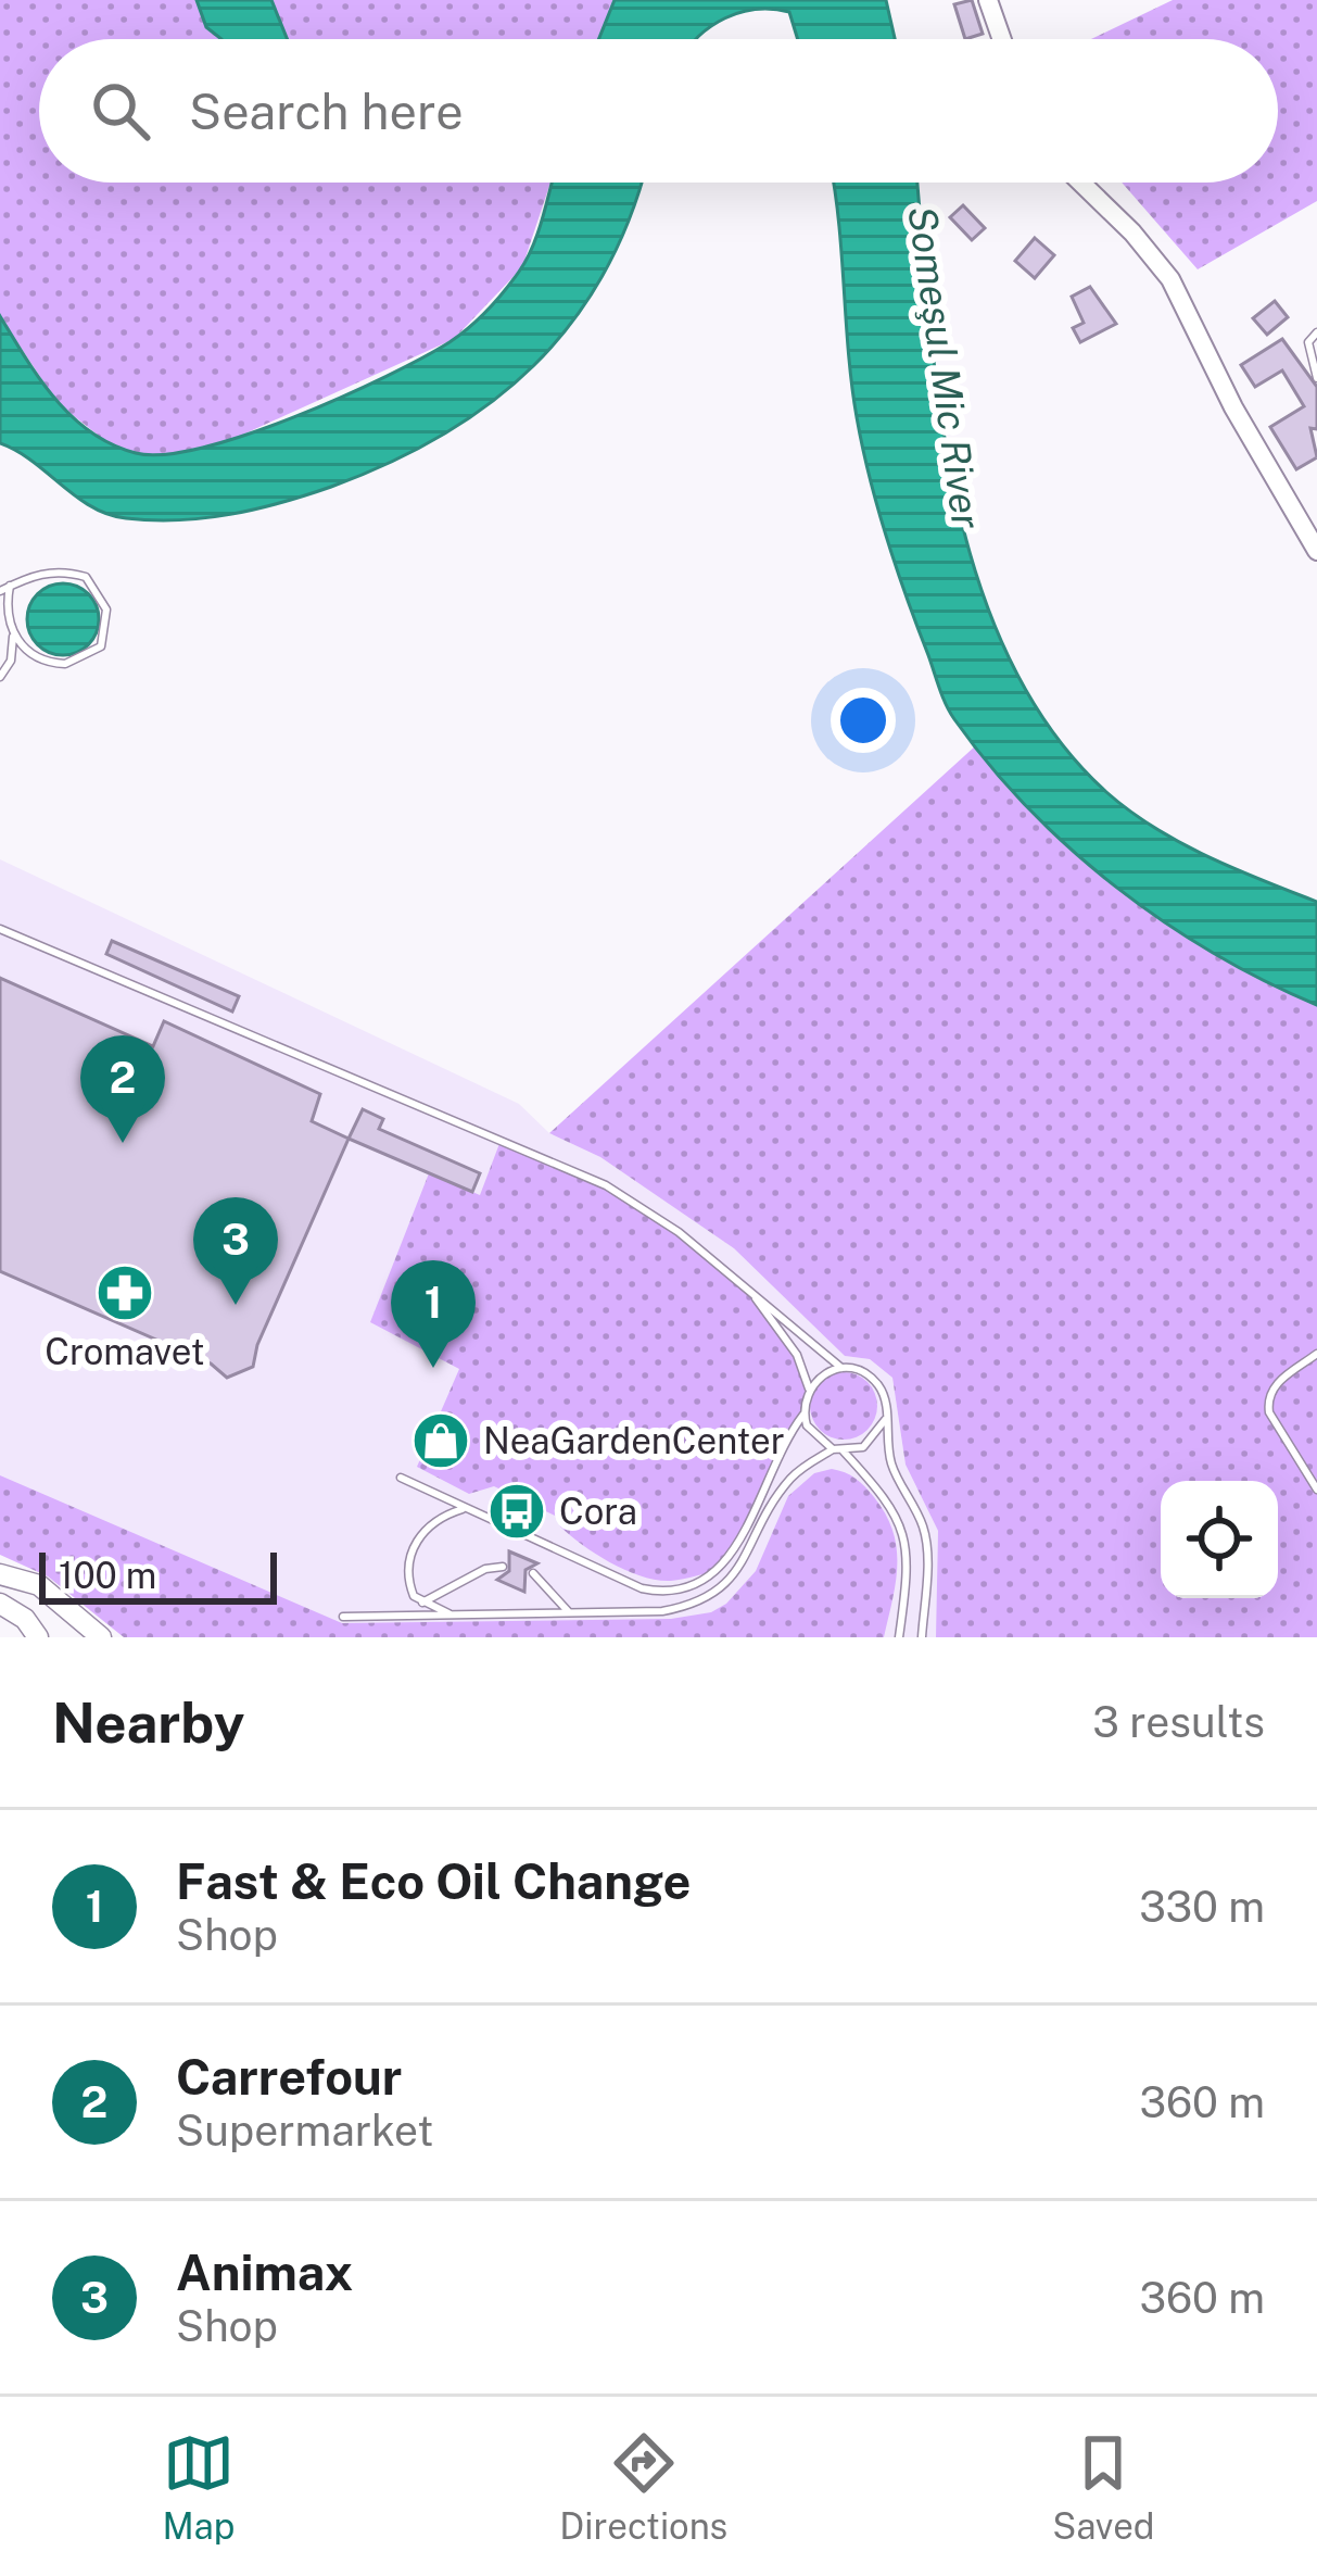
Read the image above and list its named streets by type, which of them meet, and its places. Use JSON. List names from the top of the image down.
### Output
{
  "water": ["Someşul Mic River"],
  "places": {
    "pharmacy": ["Cromavet"],
    "shop": ["NeaGardenCenter"],
    "bus stop": ["Cora"]
  },
  "scale_bar": "100 m",
  "page": {
    "search": "Search here",
    "pins": ["2", "3", "1"],
    "scale": "100 m",
    "heading": ["Nearby", "3 results"],
    "list": [
      {
        "mark": "1",
        "name": "Fast & Eco Oil Change",
        "note": "Shop",
        "value": "330 m"
      },
      {
        "mark": "2",
        "name": "Carrefour",
        "note": "Supermarket",
        "value": "360 m"
      },
      {
        "mark": "3",
        "name": "Animax",
        "note": "Shop",
        "value": "360 m"
      }
    ],
    "nav": ["Map", "Directions", "Saved"]
  }
}
